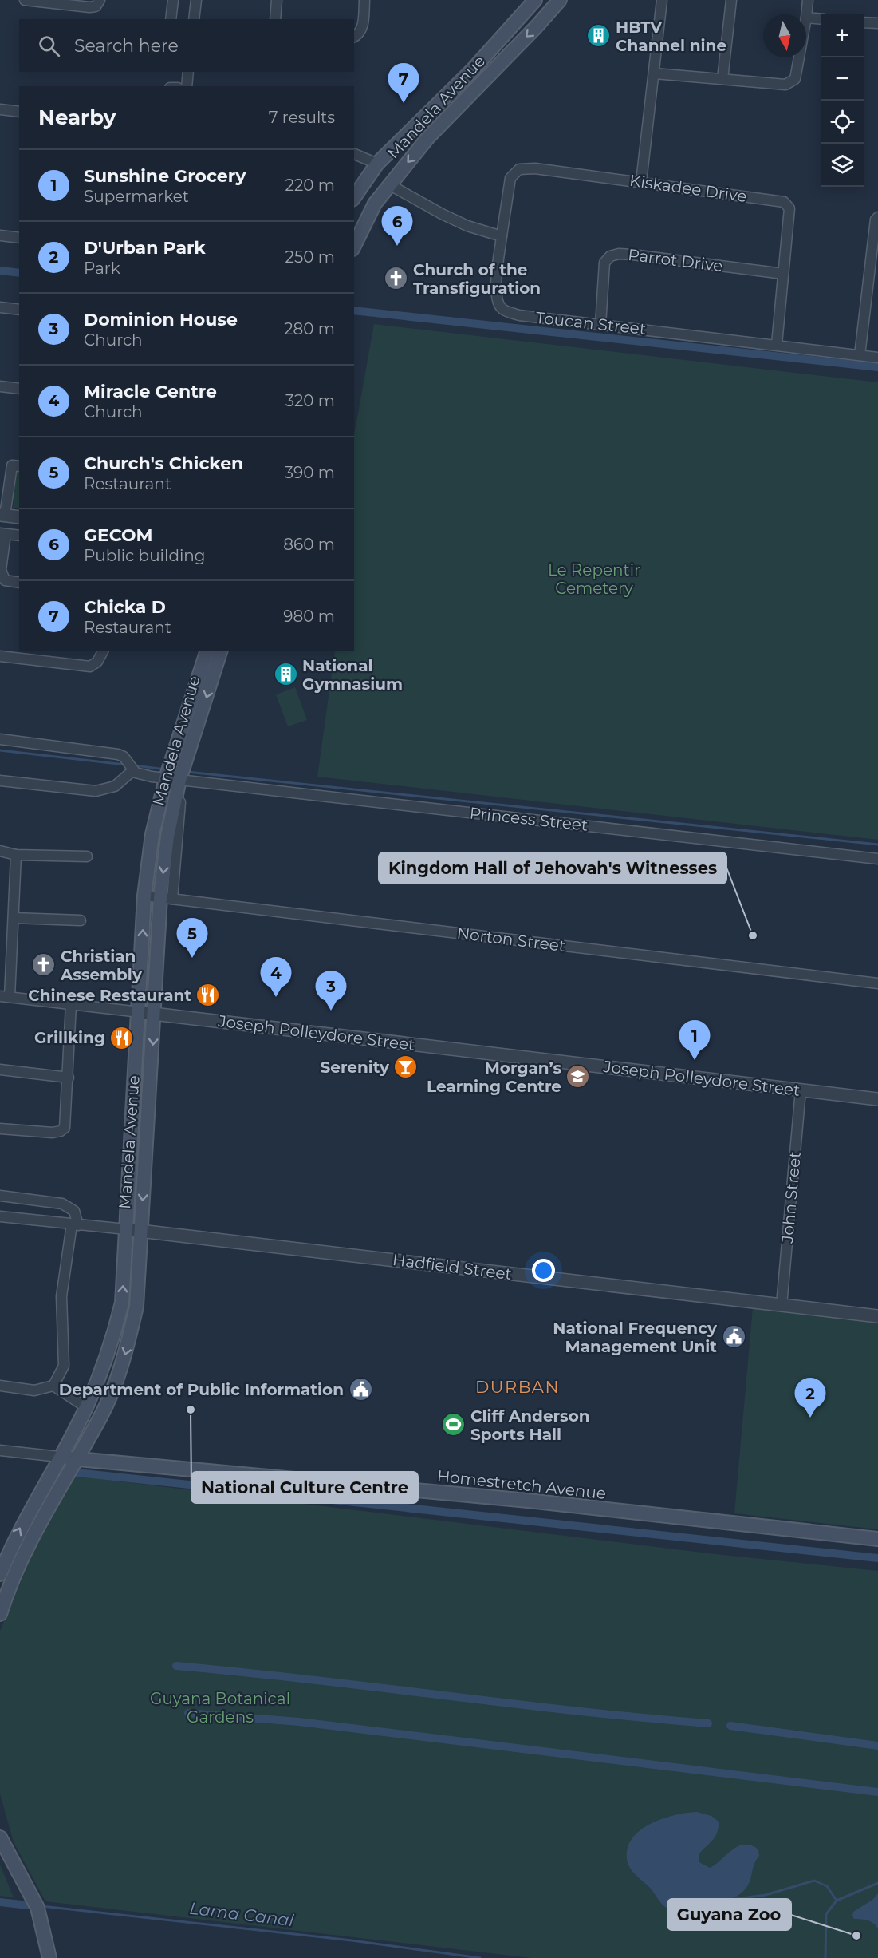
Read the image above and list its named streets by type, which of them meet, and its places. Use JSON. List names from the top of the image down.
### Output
{
  "streets": {
    "main road": ["Mandela Avenue", "Homestretch Avenue"],
    "street": [
      "Kiskadee Drive",
      "Parrot Drive",
      "Toucan Street",
      "Princess Street",
      "Norton Street",
      "Joseph Polleydore Street",
      "John Street",
      "Hadfield Street"
    ]
  },
  "crossings": [
    ["Mandela Avenue", "Princess Street"],
    ["Mandela Avenue", "Norton Street"],
    ["Mandela Avenue", "Joseph Polleydore Street"],
    ["Mandela Avenue", "Hadfield Street"],
    ["Mandela Avenue", "Homestretch Avenue"],
    ["Kiskadee Drive", "Parrot Drive"],
    ["Kiskadee Drive", "Toucan Street"],
    ["Parrot Drive", "Toucan Street"],
    ["Joseph Polleydore Street", "John Street"],
    ["John Street", "Hadfield Street"]
  ],
  "districts": ["DURBAN"],
  "water": ["Lama Canal"],
  "parks": ["Le Repentir Cemetery", "Guyana Botanical Gardens"],
  "places": {
    "building": ["HBTV Channel nine", "National Gymnasium"],
    "church": ["Church of the Transfiguration", "Christian Assembly"],
    "other": ["Kingdom Hall of Jehovah's Witnesses", "National Culture Centre", "Guyana Zoo"],
    "restaurant": ["Chinese Restaurant", "Grillking"],
    "bar": ["Serenity"],
    "school or university": ["Morgan’s Learning Centre"],
    "public building": ["National Frequency Management Unit", "Department of Public Information"],
    "sports": ["Cliff Anderson Sports Hall"]
  },
  "north": "bottom",
  "page": {
    "map_buttons": ["+", "−"],
    "search": "Search here",
    "pins": [
      "7",
      "6",
      "5",
      "4",
      "3",
      "1",
      "2"
    ],
    "heading": ["Nearby", "7 results"],
    "list": [
      {
        "mark": "1",
        "name": "Sunshine Grocery",
        "note": "Supermarket",
        "value": "220 m"
      },
      {
        "mark": "2",
        "name": "D'Urban Park",
        "note": "Park",
        "value": "250 m"
      },
      {
        "mark": "3",
        "name": "Dominion House",
        "note": "Church",
        "value": "280 m"
      },
      {
        "mark": "4",
        "name": "Miracle Centre",
        "note": "Church",
        "value": "320 m"
      },
      {
        "mark": "5",
        "name": "Church's Chicken",
        "note": "Restaurant",
        "value": "390 m"
      },
      {
        "mark": "6",
        "name": "GECOM",
        "note": "Public building",
        "value": "860 m"
      },
      {
        "mark": "7",
        "name": "Chicka D",
        "note": "Restaurant",
        "value": "980 m"
      }
    ]
  }
}
